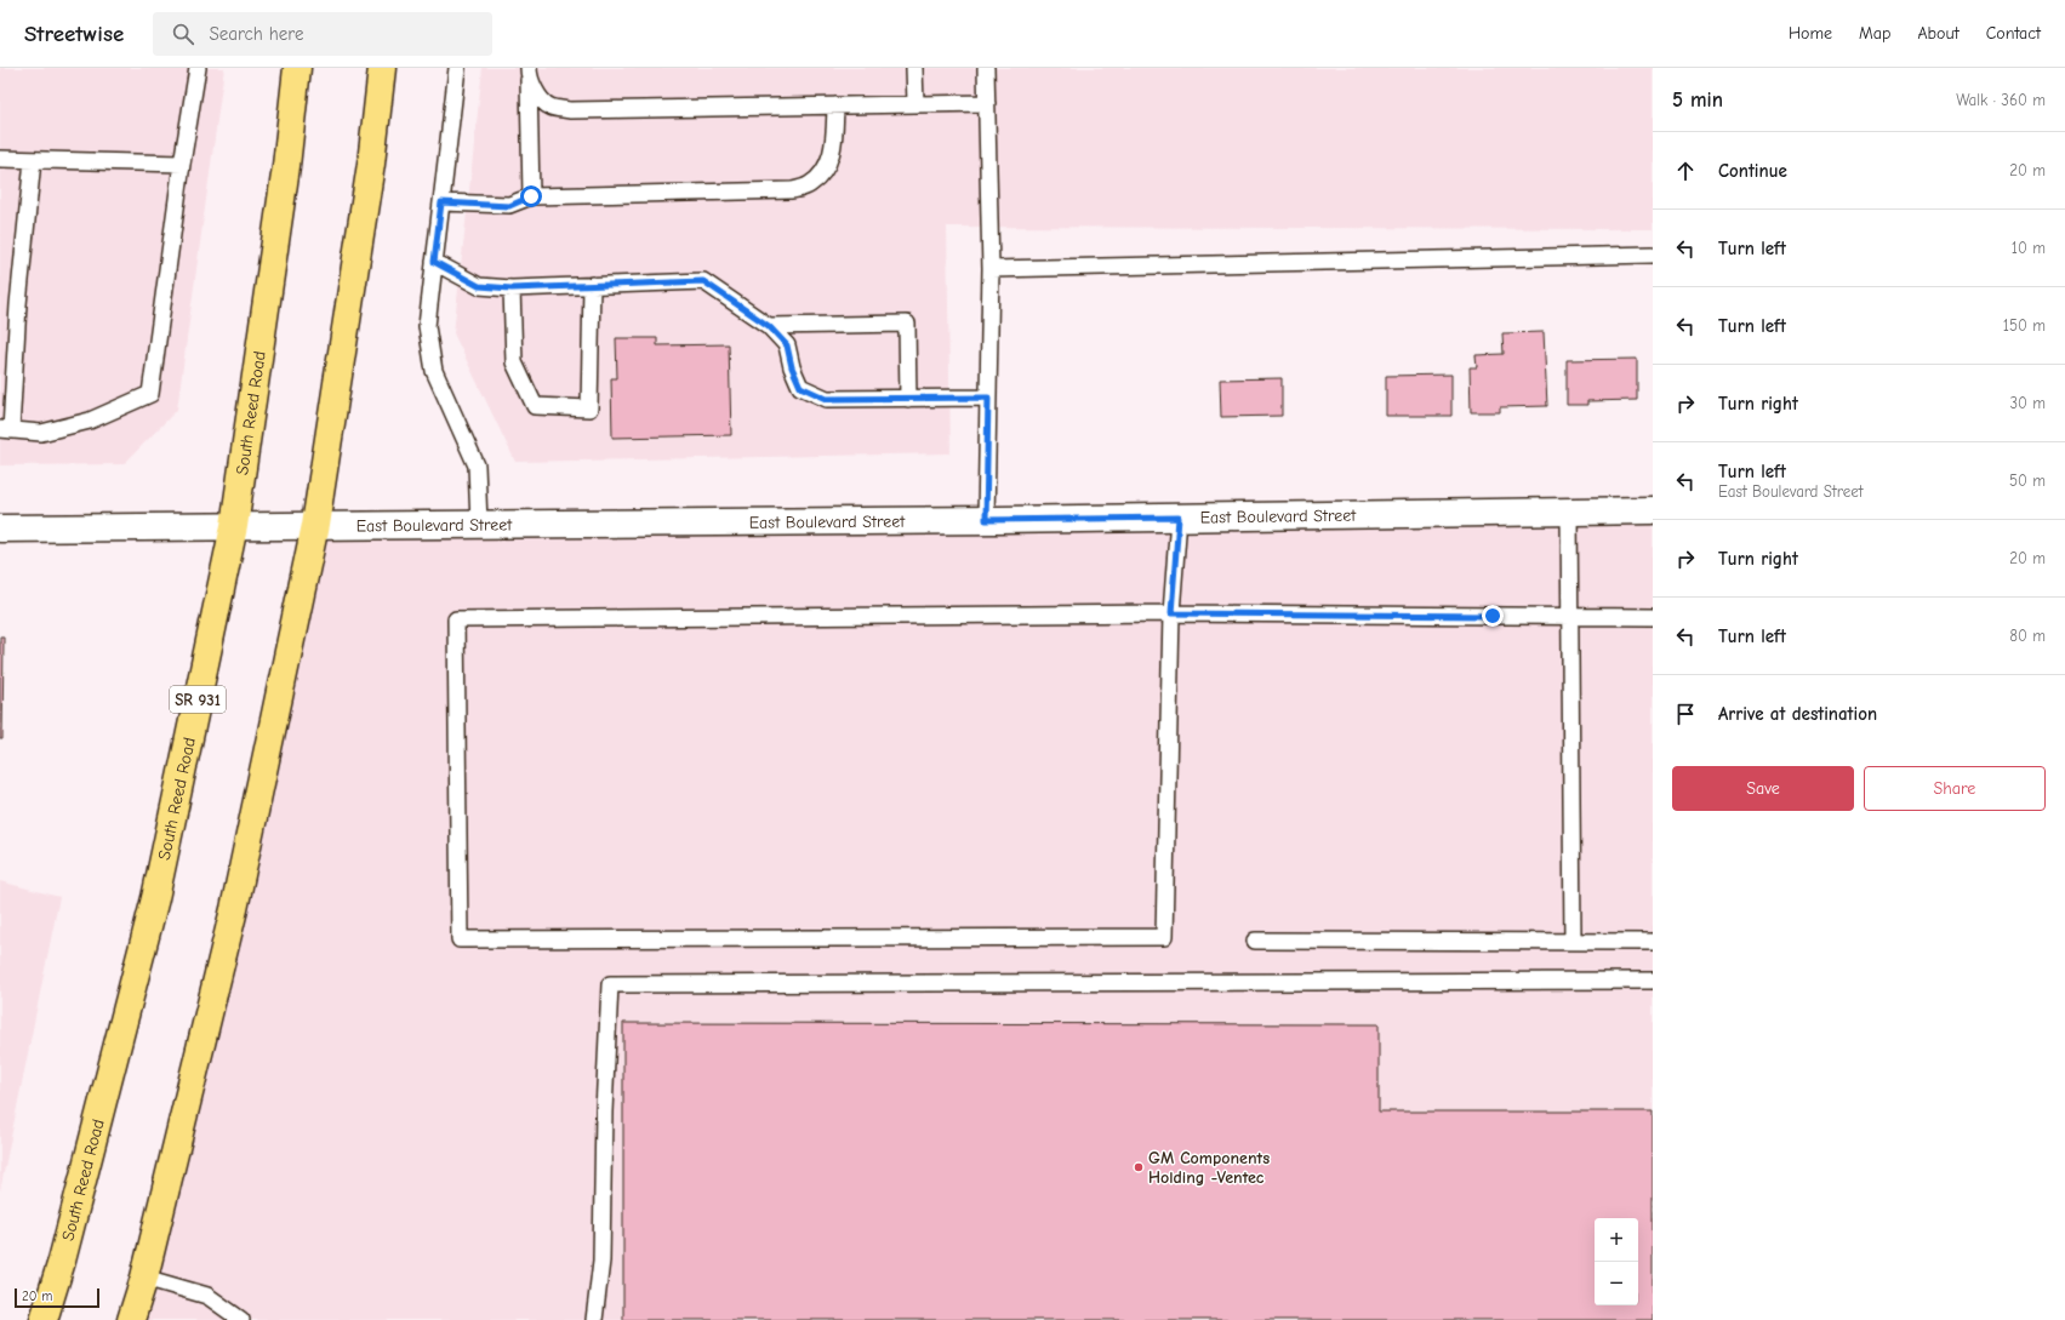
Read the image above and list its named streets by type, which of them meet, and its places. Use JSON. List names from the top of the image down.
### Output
{
  "streets": {
    "main road": ["South Reed Road", "East Boulevard Street", "SR 931"]
  },
  "crossings": [
    ["South Reed Road", "East Boulevard Street"]
  ],
  "places": ["GM Components Holding -Ventec"],
  "scale_bar": "20 m",
  "page": {
    "header": "Streetwise",
    "search": "Search here",
    "nav": [
      "Home",
      "Map",
      "About",
      "Contact"
    ],
    "heading": ["5 min", "Walk · 360 m"],
    "list": [
      ["Continue", "20 m"],
      ["Turn left", "10 m"],
      ["Turn left", "150 m"],
      ["Turn right", "30 m"],
      ["Turn left", "East Boulevard Street", "50 m"],
      ["Turn right", "20 m"],
      ["Turn left", "80 m"],
      "Arrive at destination"
    ],
    "buttons": ["Save", "Share"],
    "map_buttons": ["+", "−"],
    "scale": "20 m"
  }
}
